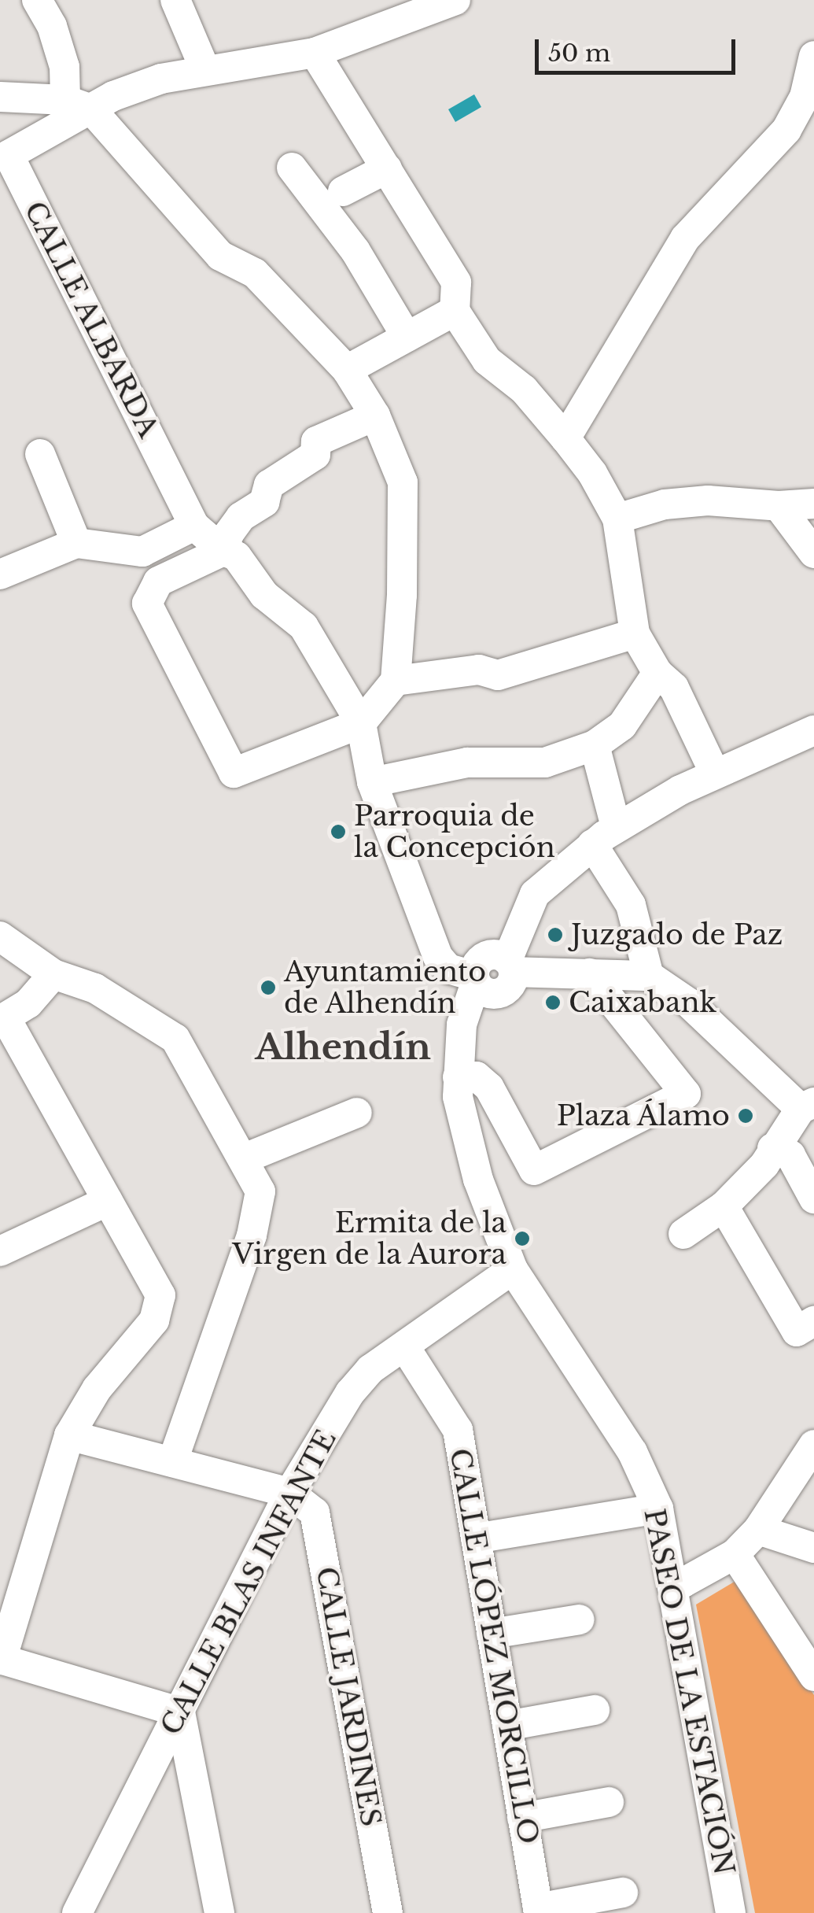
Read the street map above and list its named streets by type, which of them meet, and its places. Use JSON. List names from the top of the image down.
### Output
{
  "streets": {
    "street": [
      "CALLE ALBARDA",
      "CALLE BLAS INFANTE",
      "CALLE LÓPEZ MORCILLO",
      "PASEO DE LA ESTACIÓN",
      "CALLE JARDINES"
    ]
  },
  "crossings": [
    ["CALLE BLAS INFANTE", "CALLE LÓPEZ MORCILLO"],
    ["CALLE BLAS INFANTE", "PASEO DE LA ESTACIÓN"],
    ["CALLE BLAS INFANTE", "CALLE JARDINES"]
  ],
  "districts": ["Alhendín"],
  "places": [
    "Parroquia de la Concepción",
    "Juzgado de Paz",
    "Ayuntamiento de Alhendín",
    "Caixabank",
    "Plaza Álamo",
    "Ermita de la Virgen de la Aurora"
  ],
  "scale_bar": "50 m"
}
